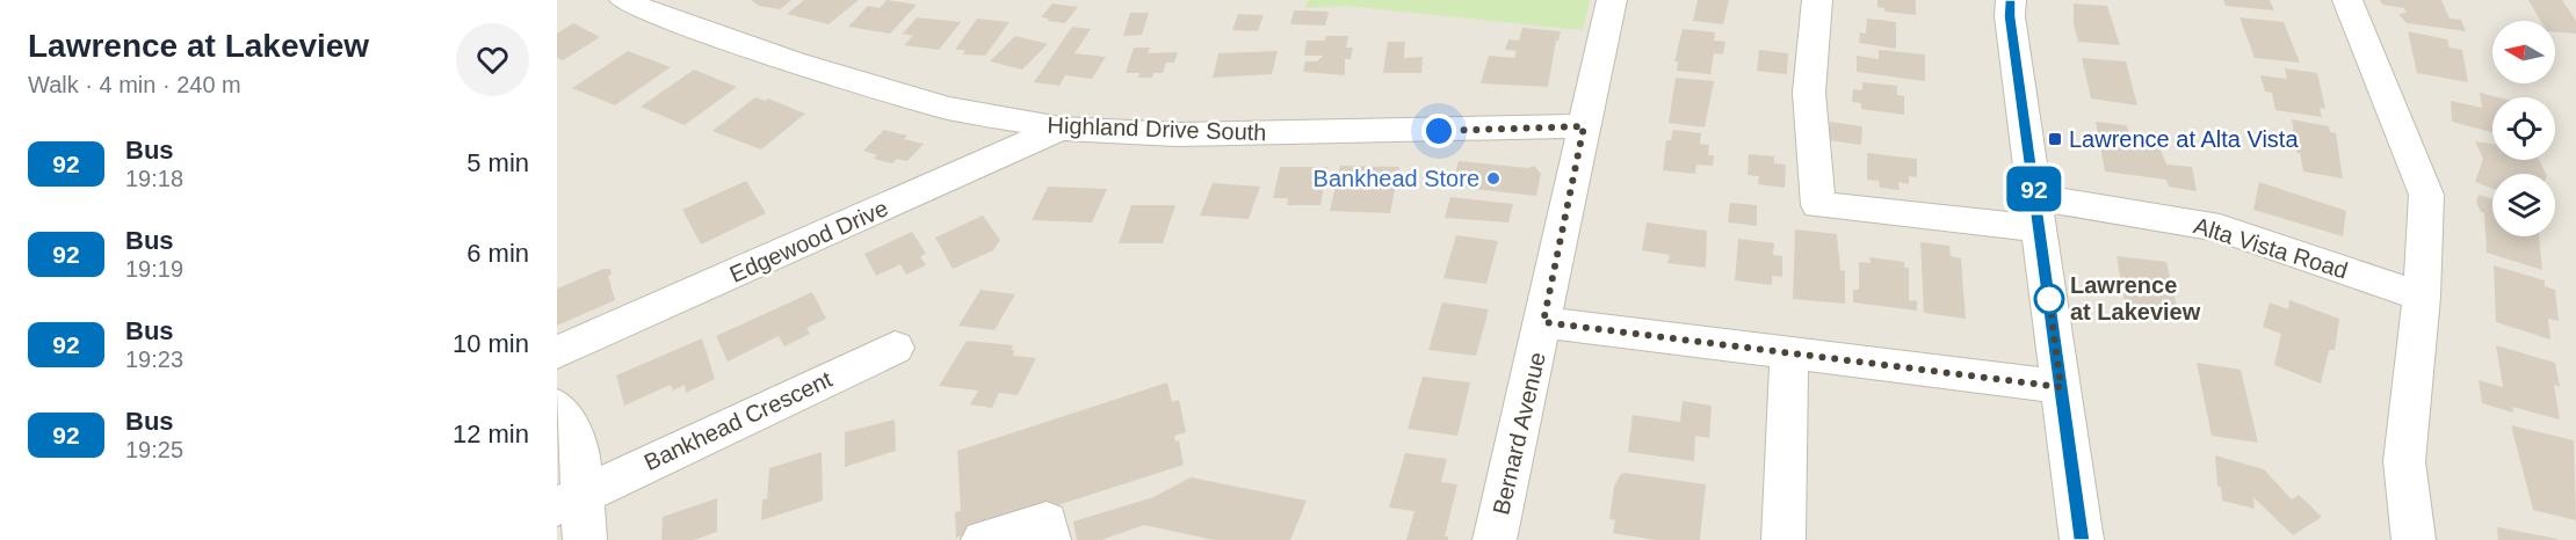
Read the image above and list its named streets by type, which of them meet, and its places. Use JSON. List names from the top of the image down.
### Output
{
  "streets": {
    "street": [
      "Highland Drive South",
      "Edgewood Drive",
      "Alta Vista Road",
      "Bankhead Crescent",
      "Bernard Avenue"
    ]
  },
  "crossings": [
    ["Highland Drive South", "Edgewood Drive"],
    ["Highland Drive South", "Bernard Avenue"]
  ],
  "places": {
    "transit": ["Lawrence at Alta Vista"],
    "other": ["Bankhead Store", "Lawrence at Lakeview"]
  },
  "lines": ["bus line 92"],
  "north": "left",
  "page": {
    "heading": ["Lawrence at Lakeview", "Walk · 4 min · 240 m"],
    "on_map": "92",
    "list": [
      {
        "mark": "92",
        "name": "Bus",
        "note": "19:18",
        "value": "5 min"
      },
      {
        "mark": "92",
        "name": "Bus",
        "note": "19:19",
        "value": "6 min"
      },
      {
        "mark": "92",
        "name": "Bus",
        "note": "19:23",
        "value": "10 min"
      },
      {
        "mark": "92",
        "name": "Bus",
        "note": "19:25",
        "value": "12 min"
      }
    ]
  }
}
